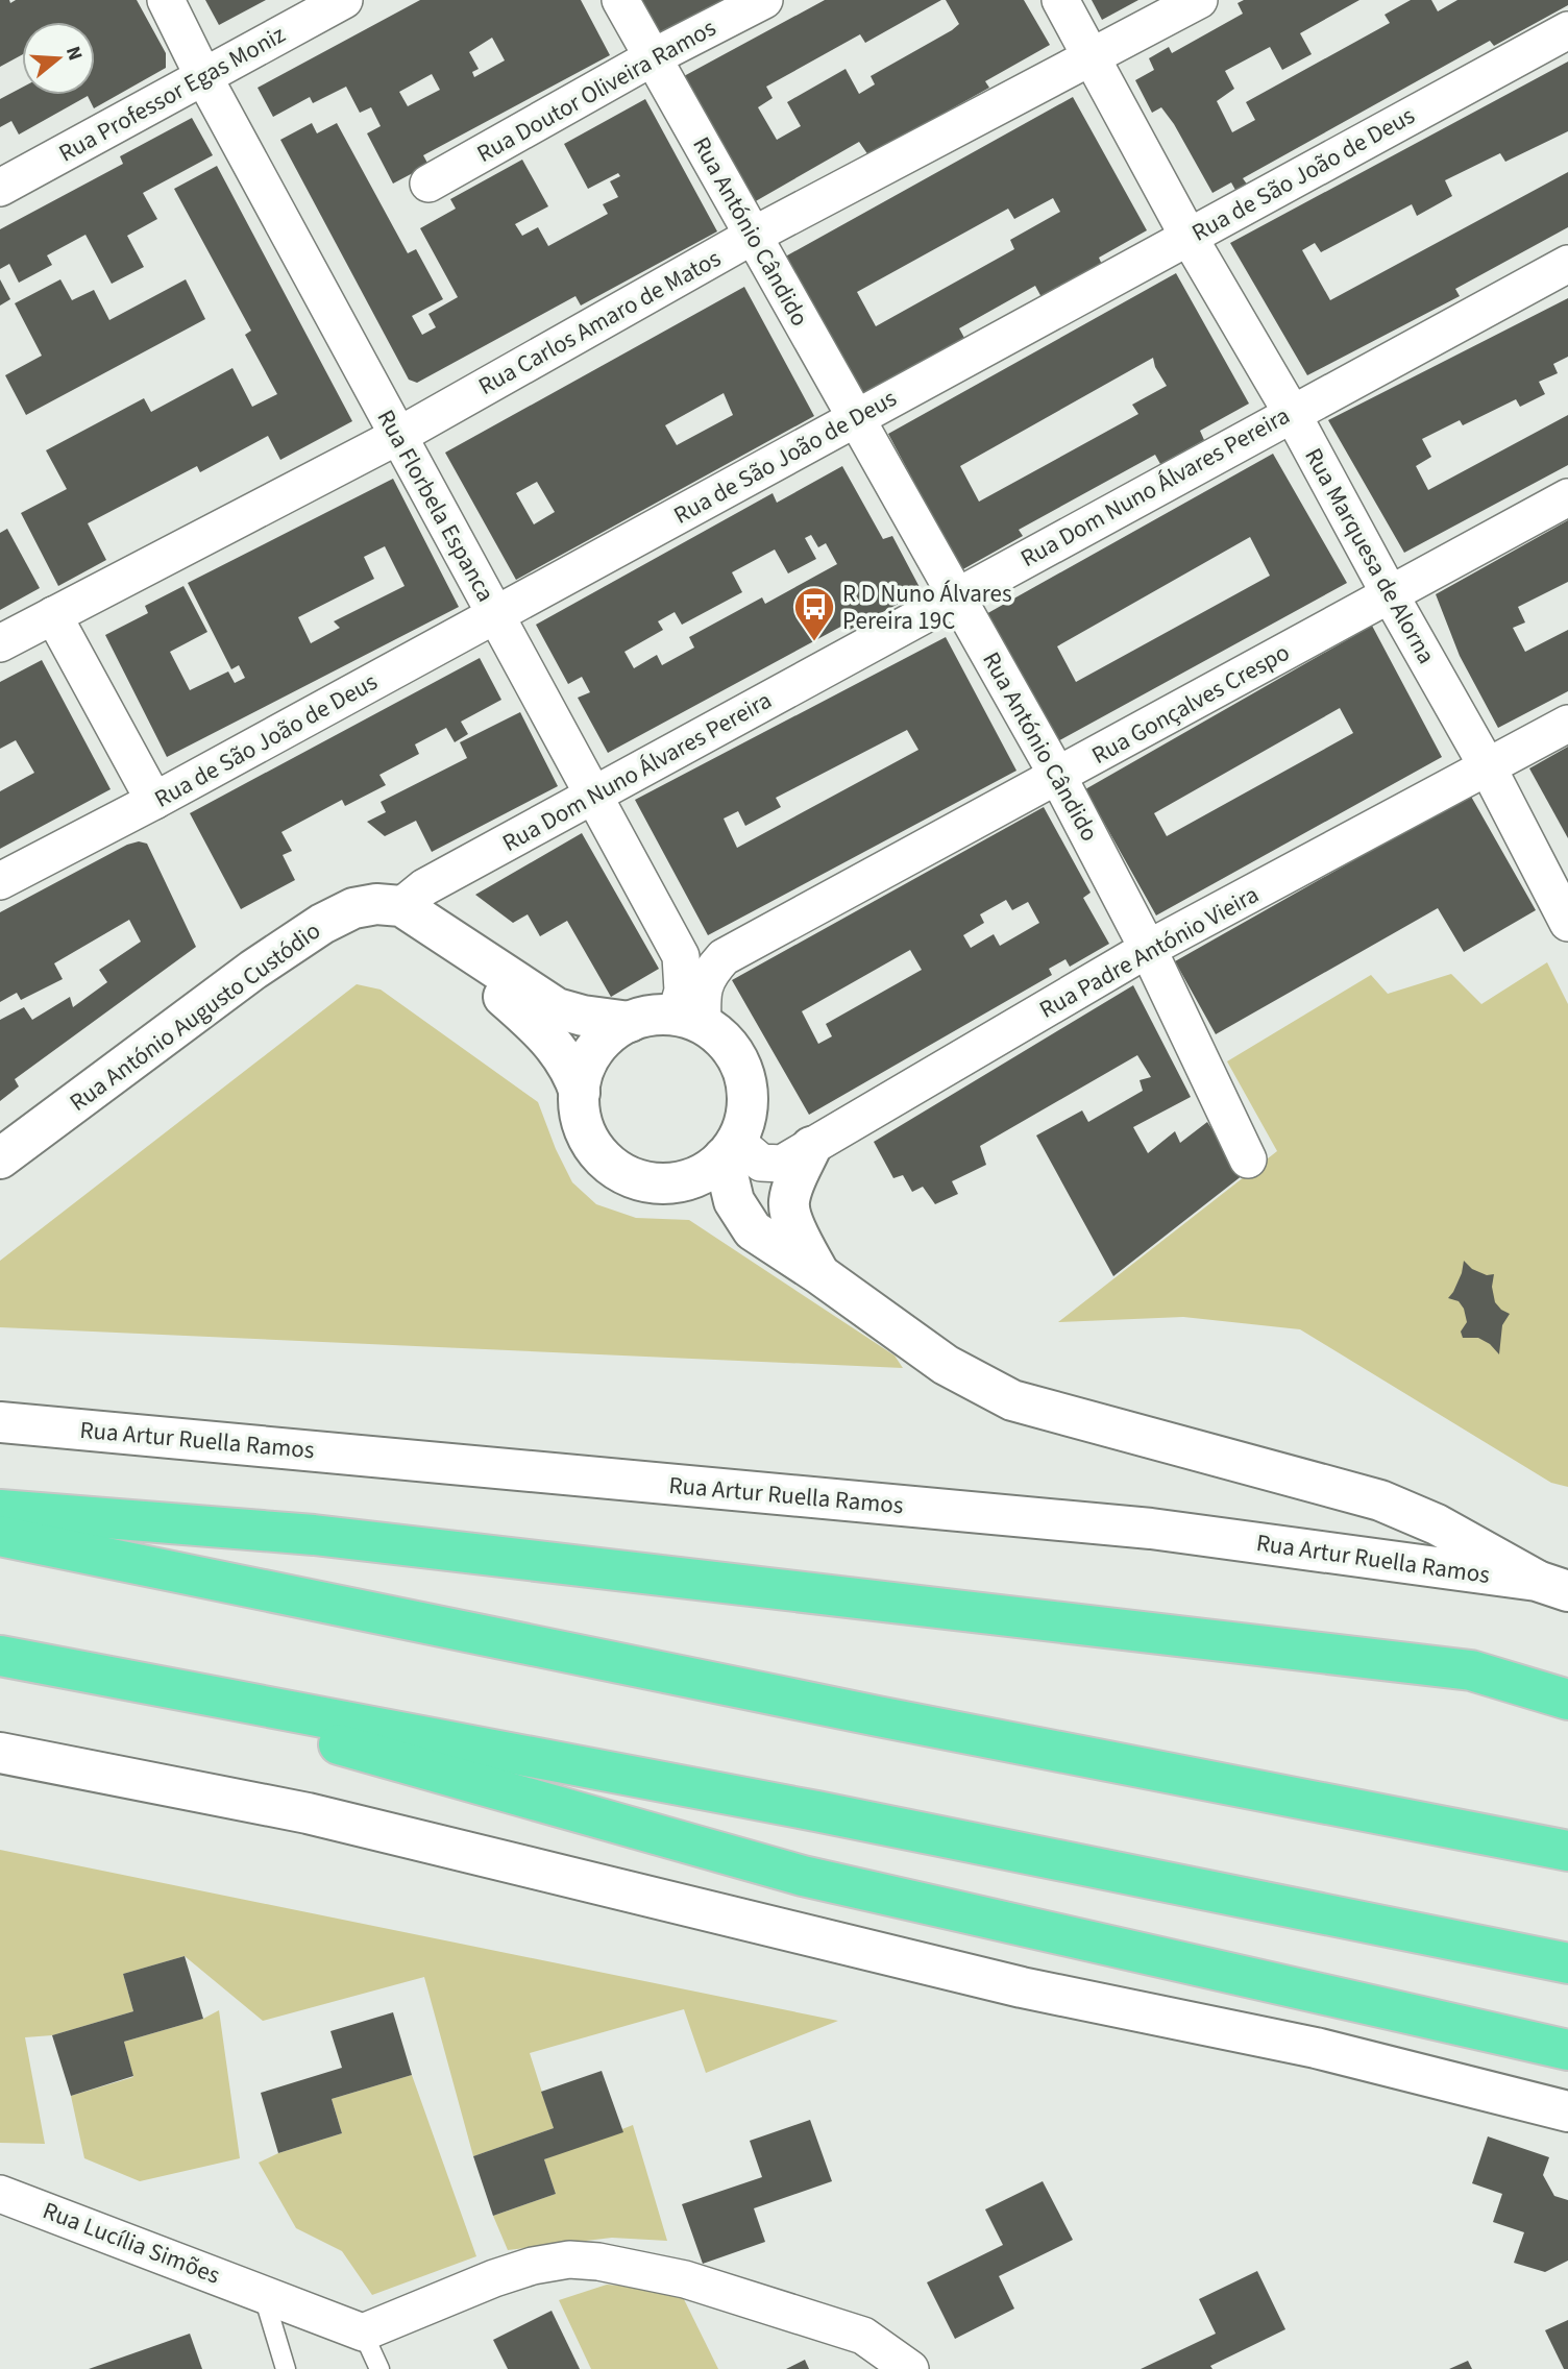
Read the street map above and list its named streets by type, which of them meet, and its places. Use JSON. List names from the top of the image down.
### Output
{
  "streets": {
    "main road": ["Rua António Augusto Custódio", "Rua Artur Ruella Ramos"],
    "street": [
      "Rua Doutor Oliveira Ramos",
      "Rua Professor Egas Moniz",
      "Rua de São João de Deus",
      "Rua António Cândido",
      "Rua Carlos Amaro de Matos",
      "Rua Dom Nuno Álvares Pereira",
      "Rua Florbela Espanca",
      "Rua Marquesa de Alorna",
      "Rua Gonçalves Crespo",
      "Rua Padre António Vieira",
      "Rua Lucília Simões"
    ]
  },
  "crossings": [
    ["Rua Doutor Oliveira Ramos", "Rua António Cândido"],
    ["Rua Professor Egas Moniz", "Rua Florbela Espanca"],
    ["Rua de São João de Deus", "Rua António Cândido"],
    ["Rua de São João de Deus", "Rua Florbela Espanca"],
    ["Rua de São João de Deus", "Rua Marquesa de Alorna"],
    ["Rua António Cândido", "Rua Carlos Amaro de Matos"],
    ["Rua António Cândido", "Rua Dom Nuno Álvares Pereira"],
    ["Rua António Cândido", "Rua Gonçalves Crespo"],
    ["Rua António Cândido", "Rua Padre António Vieira"],
    ["Rua Carlos Amaro de Matos", "Rua Florbela Espanca"],
    ["Rua Carlos Amaro de Matos", "Rua Marquesa de Alorna"],
    ["Rua Dom Nuno Álvares Pereira", "Rua Florbela Espanca"],
    ["Rua Dom Nuno Álvares Pereira", "Rua Marquesa de Alorna"],
    ["Rua Dom Nuno Álvares Pereira", "Rua António Augusto Custódio"],
    ["Rua Florbela Espanca", "Rua Gonçalves Crespo"],
    ["Rua Florbela Espanca", "Rua Padre António Vieira"],
    ["Rua Marquesa de Alorna", "Rua Gonçalves Crespo"],
    ["Rua Marquesa de Alorna", "Rua Padre António Vieira"],
    ["Rua Gonçalves Crespo", "Rua Padre António Vieira"]
  ],
  "places": {
    "bus stop": ["R D Nuno Álvares Pereira 19C"]
  },
  "north": "right"
}
